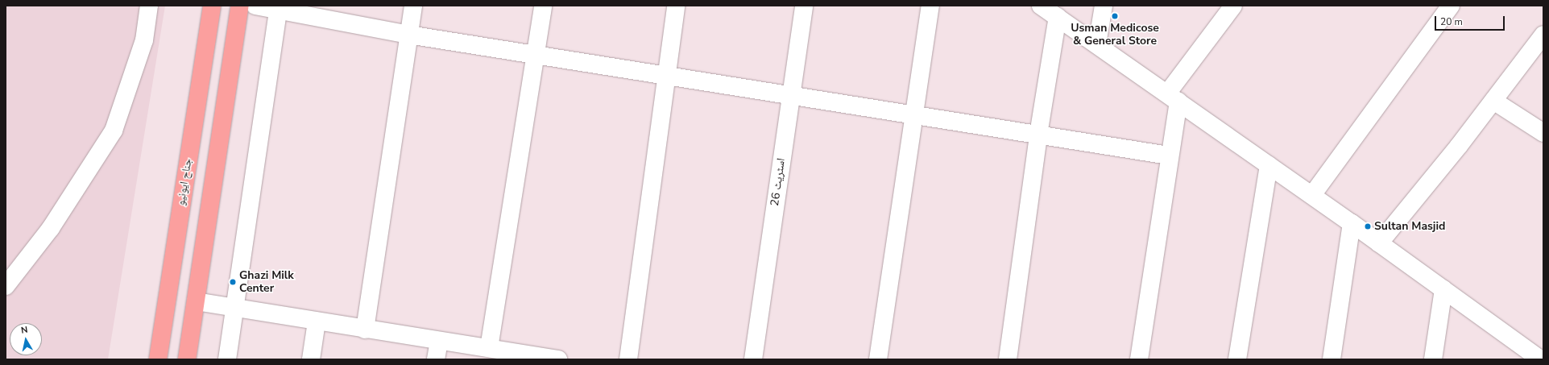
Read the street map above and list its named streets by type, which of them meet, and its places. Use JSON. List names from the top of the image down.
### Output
{
  "streets": {
    "highway": ["جناح ایونیو"],
    "street": ["اسٹریٹ 26"]
  },
  "places": ["Usman Medicose & General Store", "Sultan Masjid", "Ghazi Milk Center"],
  "scale_bar": "20 m",
  "north": "top"
}
